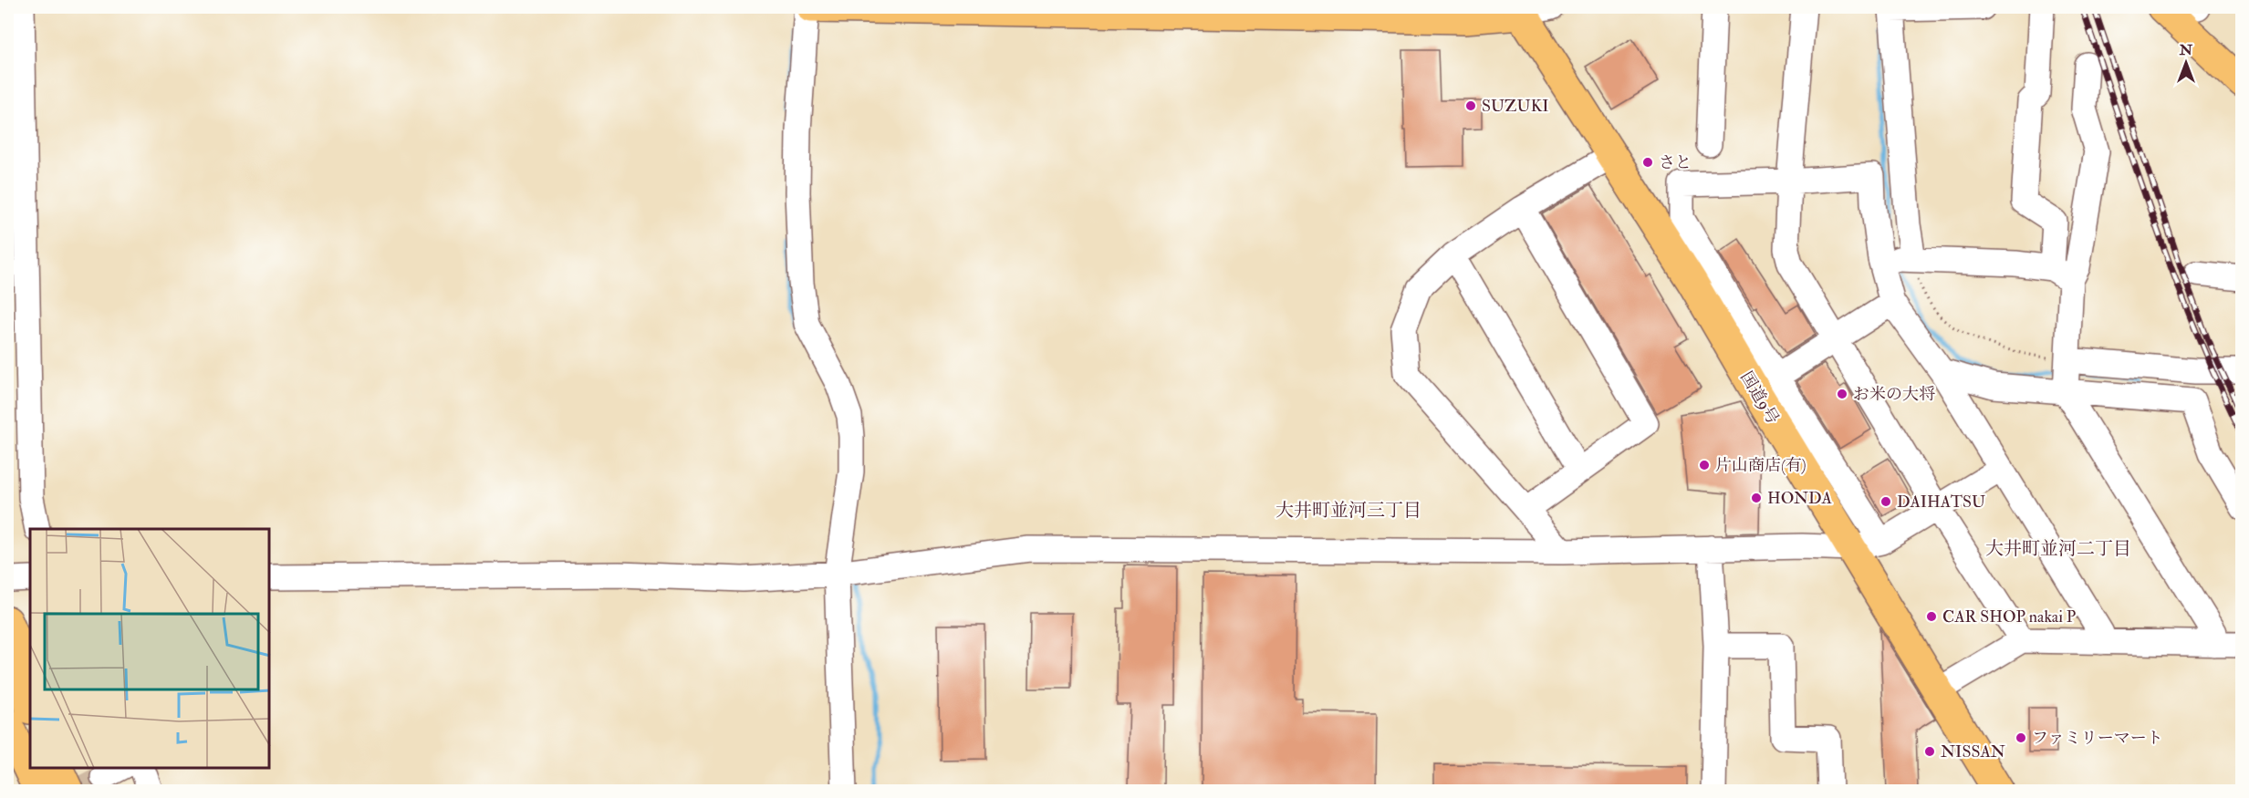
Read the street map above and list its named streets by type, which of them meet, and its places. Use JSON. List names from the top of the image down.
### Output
{
  "streets": {
    "main road": ["国道9号"]
  },
  "districts": ["大井町並河三丁目", "大井町並河二丁目"],
  "places": [
    "SUZUKI",
    "さと",
    "お米の大将",
    "片山商店(有)",
    "HONDA",
    "DAIHATSU",
    "CAR SHOP nakai P",
    "ファミリーマート",
    "NISSAN"
  ],
  "north": "top"
}
